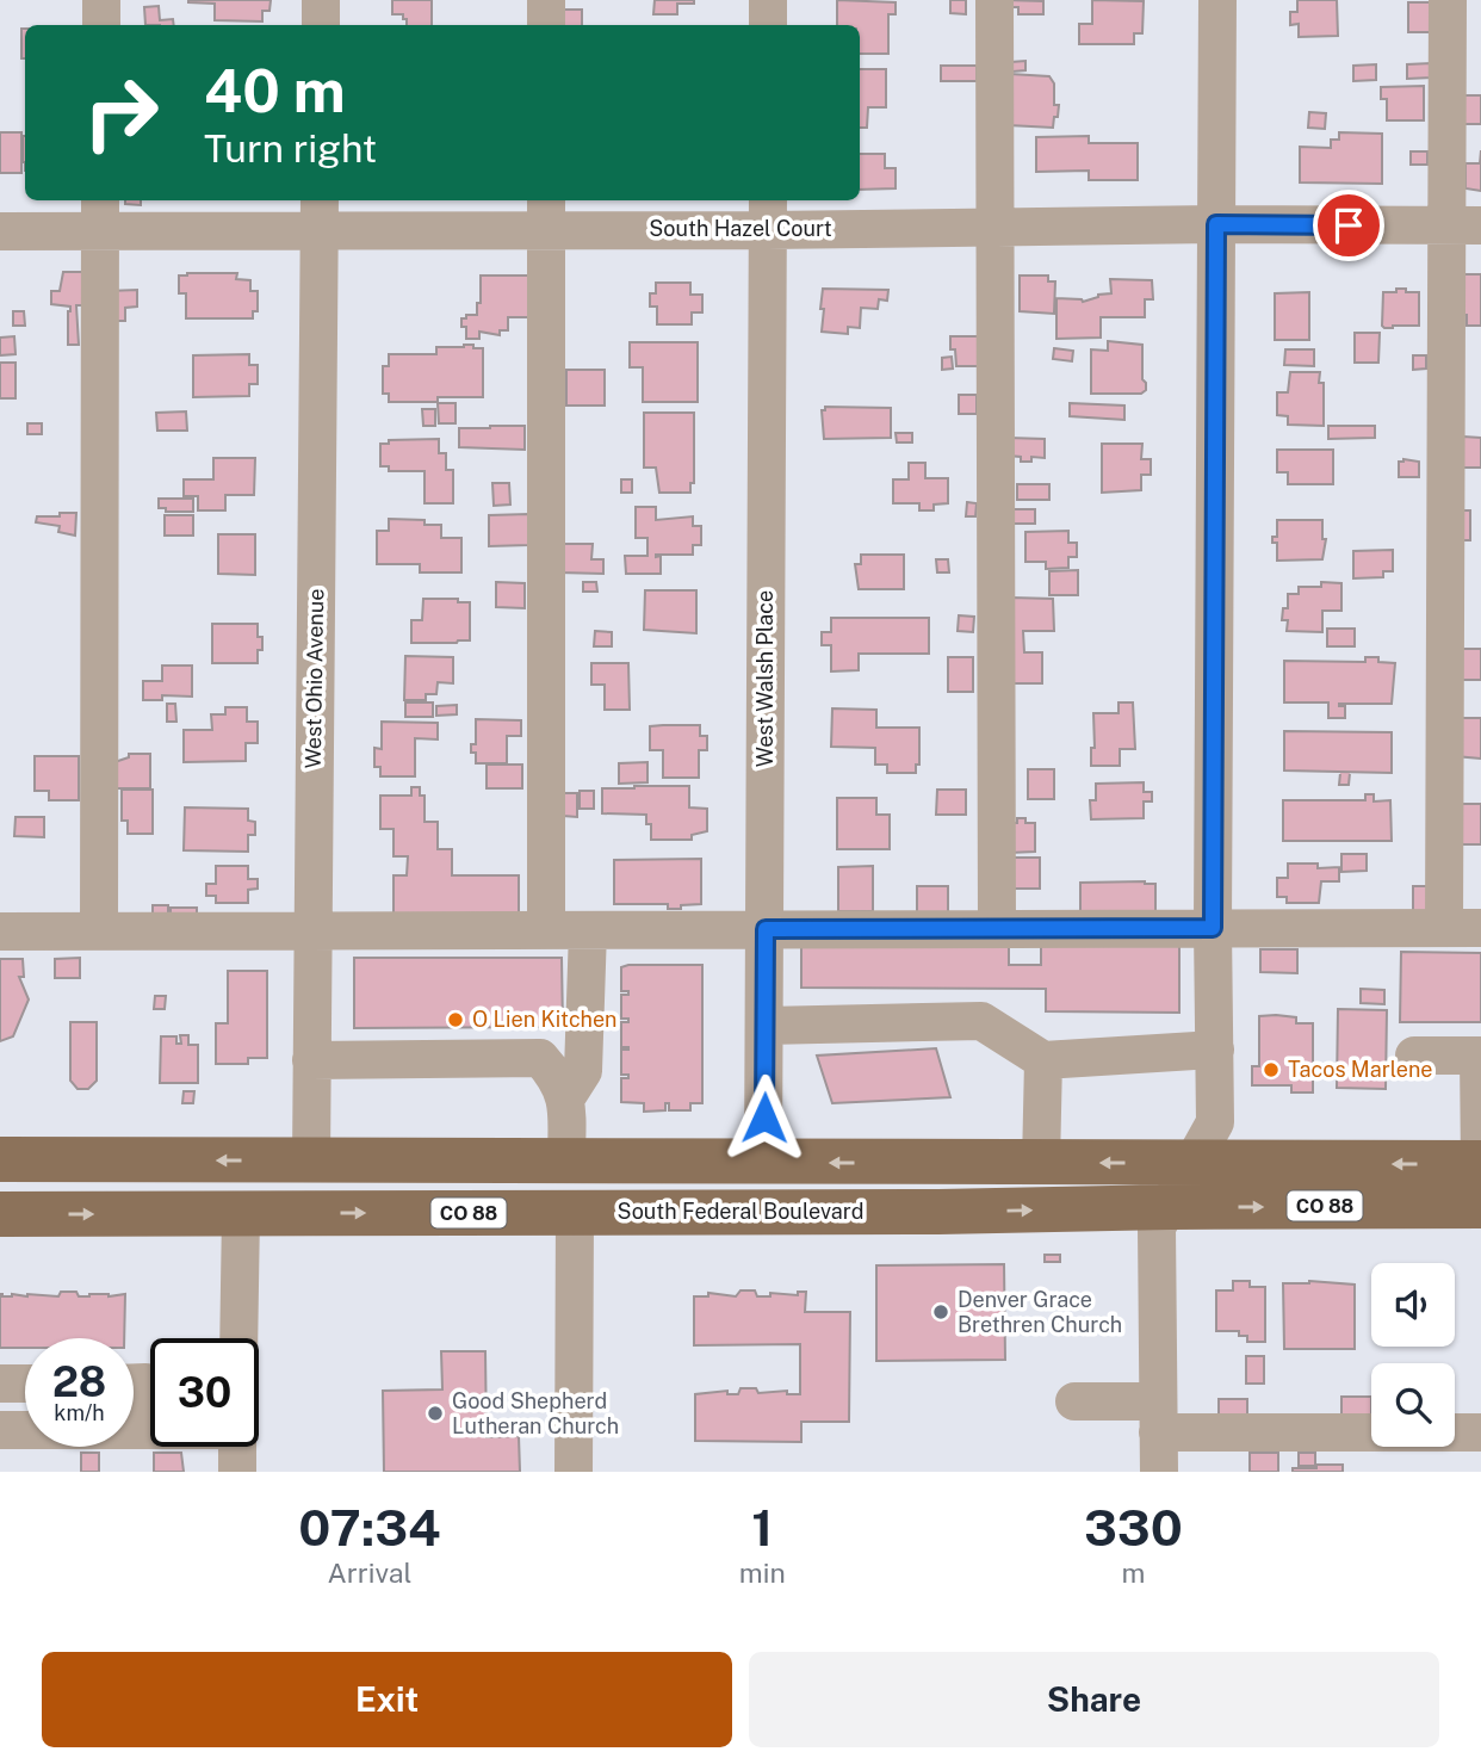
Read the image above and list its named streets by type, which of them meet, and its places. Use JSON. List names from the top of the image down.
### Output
{
  "streets": {
    "main road": ["CO 88", "South Federal Boulevard"],
    "street": ["South Hazel Court", "West Ohio Avenue", "West Walsh Place"]
  },
  "crossings": [
    ["South Hazel Court", "West Ohio Avenue"],
    ["South Hazel Court", "West Walsh Place"],
    ["West Ohio Avenue", "CO 88"],
    ["West Walsh Place", "CO 88"],
    ["CO 88", "South Federal Boulevard"]
  ],
  "places": [
    "O Lien Kitchen",
    "Tacos Marlene",
    "Denver Grace Brethren Church",
    "Good Shepherd Lutheran Church"
  ],
  "page": {
    "turn": ["40 m", "Turn right"],
    "speed": "28 km/h",
    "limit": "30",
    "eta": [
      "07:34",
      "Arrival",
      "1",
      "min",
      "330",
      "m"
    ],
    "buttons": ["Exit", "Share"]
  }
}
